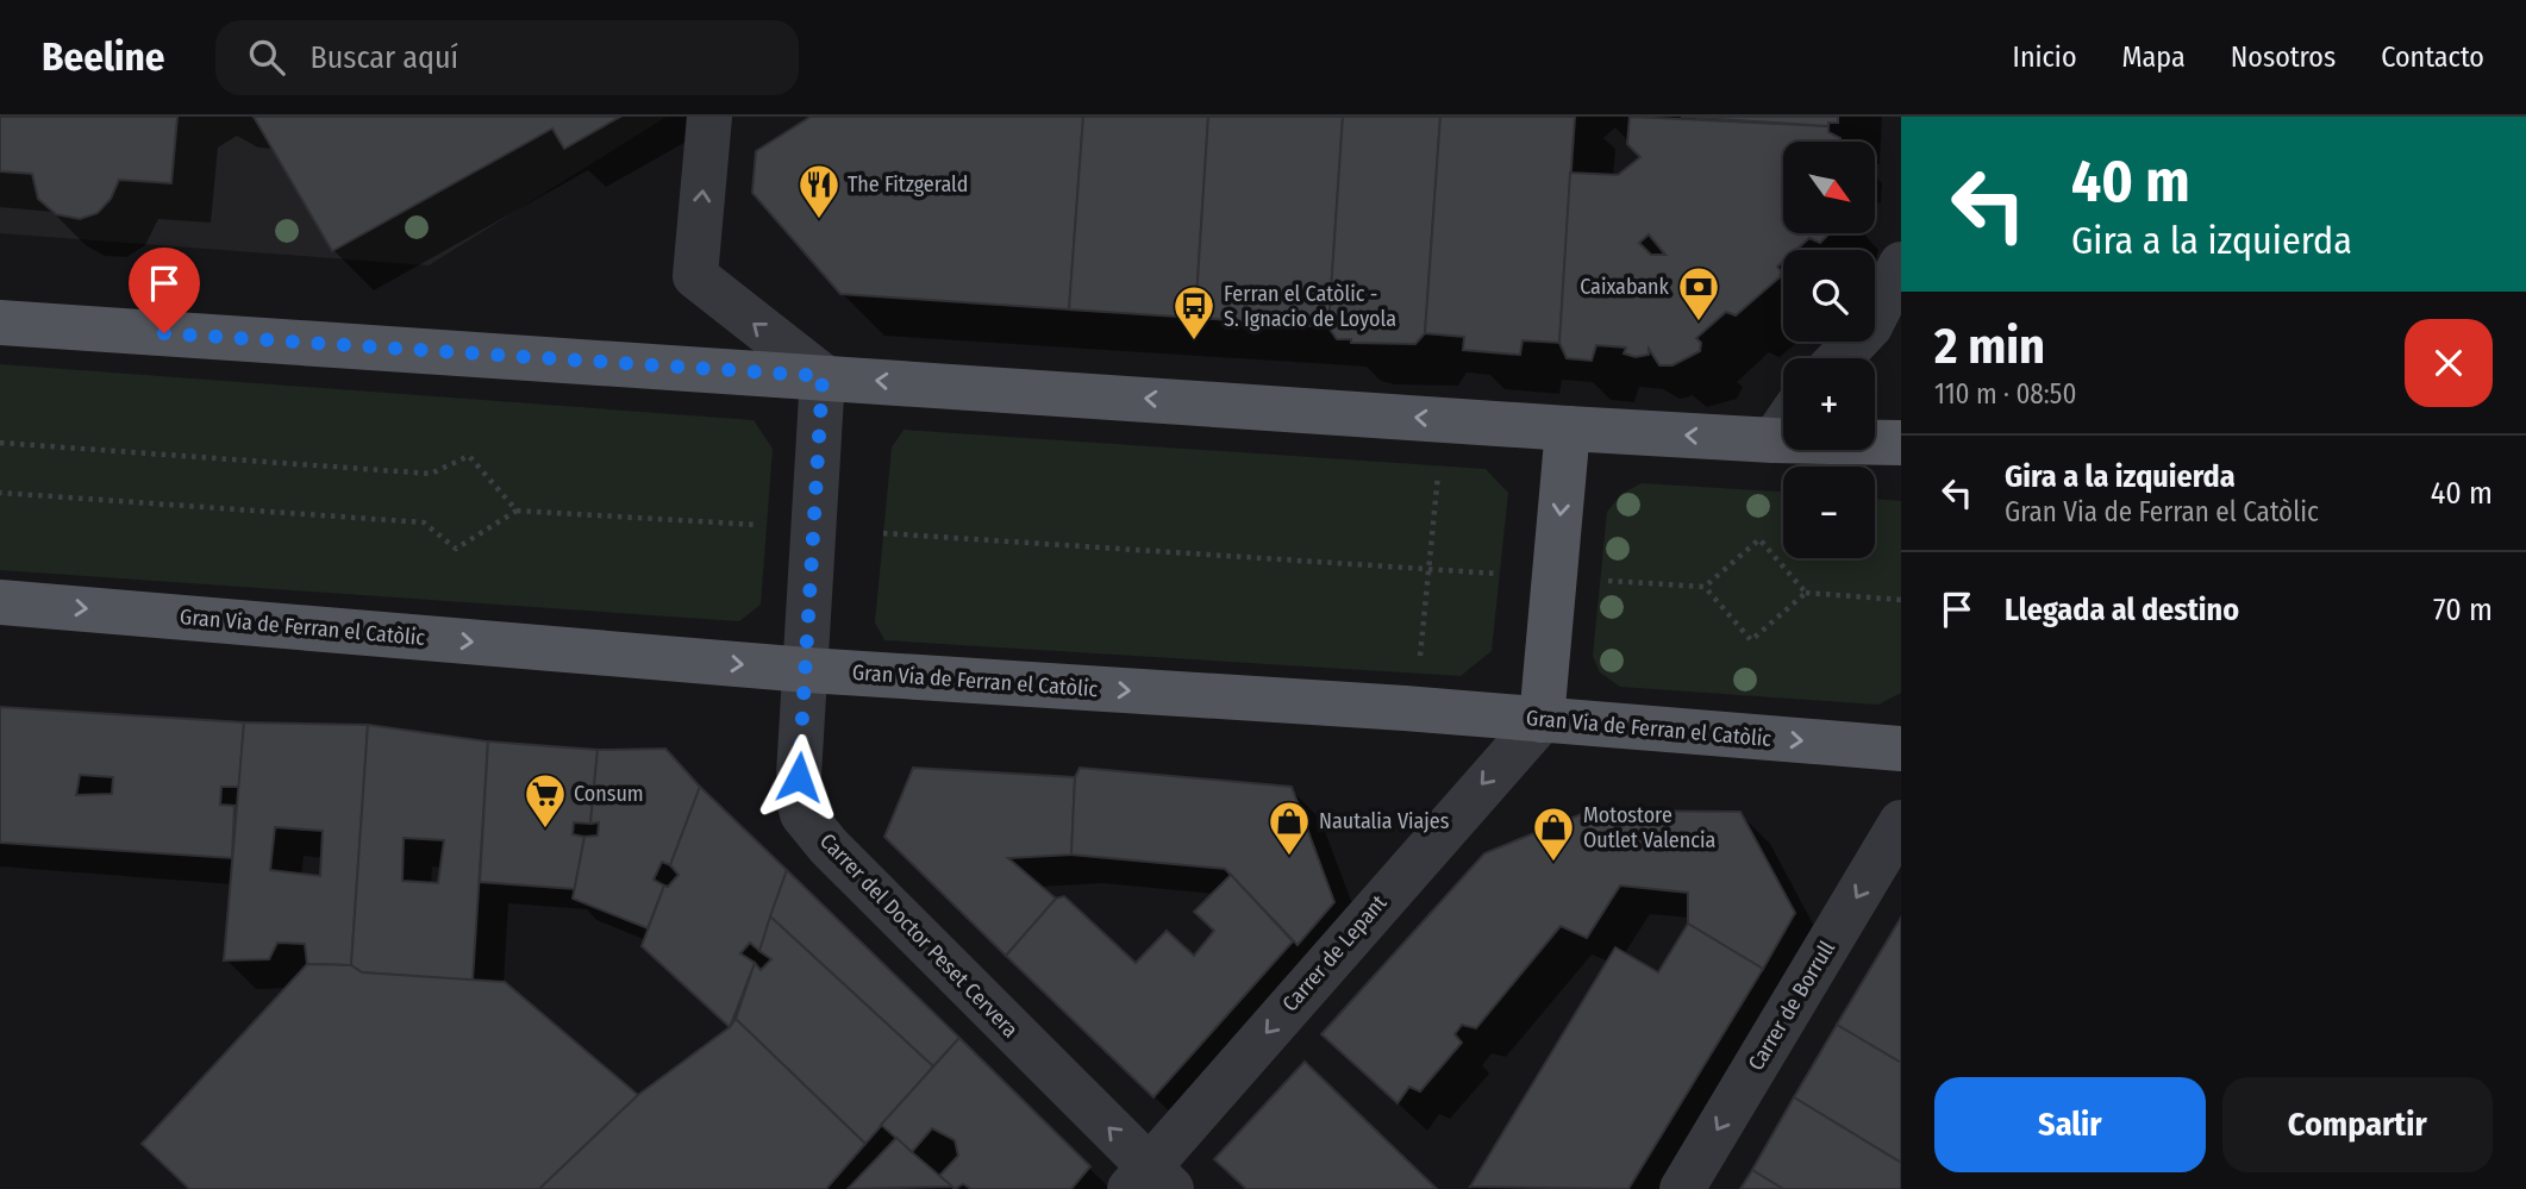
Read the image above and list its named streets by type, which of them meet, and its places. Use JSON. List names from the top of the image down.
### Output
{
  "streets": {
    "main road": ["Gran Via de Ferran el Catòlic"],
    "street": ["Carrer del Doctor Peset Cervera", "Carrer de Lepant", "Carrer de Borrull"]
  },
  "crossings": [
    ["Gran Via de Ferran el Catòlic", "Carrer del Doctor Peset Cervera"],
    ["Gran Via de Ferran el Catòlic", "Carrer de Lepant"],
    ["Carrer del Doctor Peset Cervera", "Carrer de Lepant"]
  ],
  "one_way": ["Carrer del Doctor Peset Cervera", "Carrer de Lepant", "Carrer de Borrull"],
  "places": {
    "restaurant": ["The Fitzgerald"],
    "bank": ["Caixabank"],
    "bus stop": ["Ferran el Catòlic - S. Ignacio de Loyola"],
    "supermarket": ["Consum"],
    "shop": ["Nautalia Viajes", "Motostore Outlet Valencia"]
  },
  "north": "bottom right",
  "page": {
    "header": "Beeline",
    "search": "Buscar aquí",
    "nav": [
      "Inicio",
      "Mapa",
      "Nosotros",
      "Contacto"
    ],
    "turn": ["40 m", "Gira a la izquierda"],
    "map_buttons": ["+", "−"],
    "heading": ["2 min", "110 m · 08:50"],
    "list": [
      {
        "name": "Gira a la izquierda",
        "note": "Gran Via de Ferran el Catòlic",
        "value": "40 m"
      },
      {
        "name": "Llegada al destino",
        "value": "70 m"
      }
    ],
    "buttons": ["Salir", "Compartir"]
  }
}
